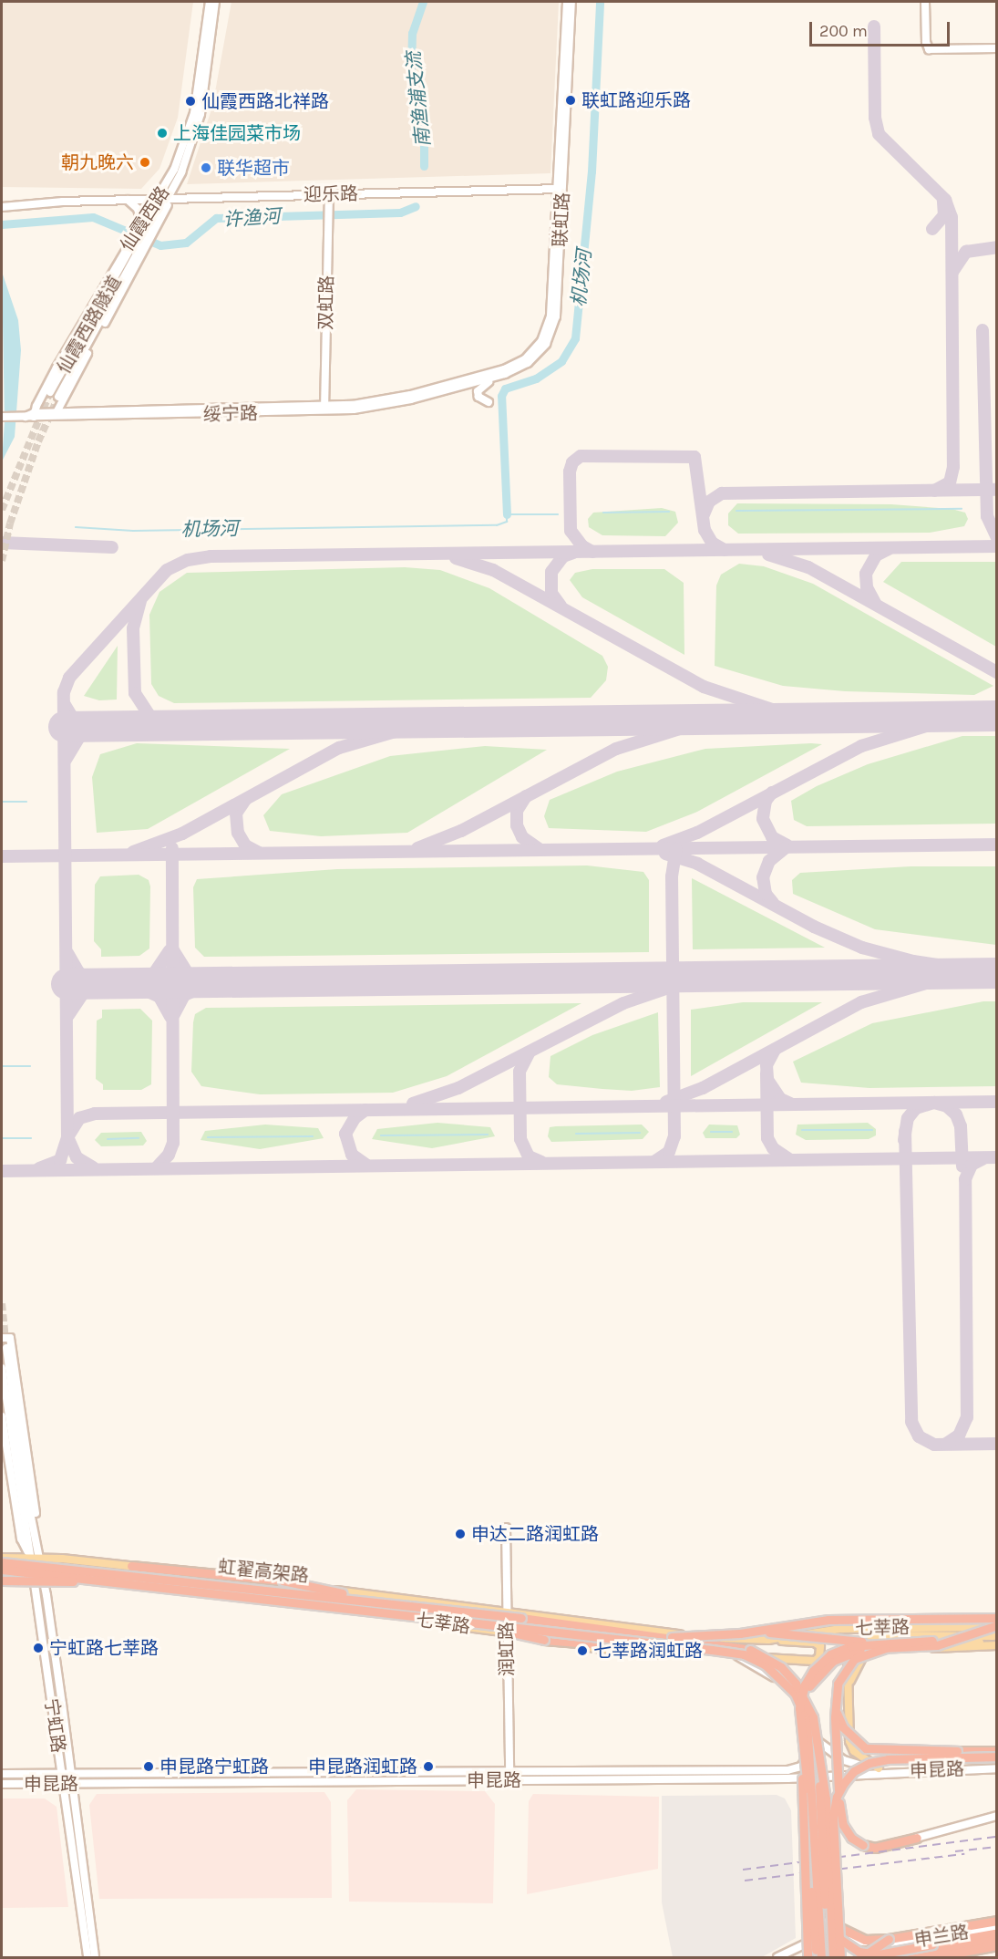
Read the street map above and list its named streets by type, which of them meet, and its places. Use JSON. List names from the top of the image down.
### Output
{
  "streets": {
    "highway": ["虹翟高架路"],
    "main road": [
      "迎乐路",
      "仙霞西路",
      "联虹路",
      "双虹路",
      "仙霞西路隧道",
      "绥宁路",
      "七莘路",
      "润虹路",
      "宁虹路",
      "申昆路",
      "申兰路"
    ]
  },
  "crossings": [
    ["迎乐路", "仙霞西路"],
    ["迎乐路", "联虹路"],
    ["迎乐路", "双虹路"],
    ["仙霞西路", "仙霞西路隧道"],
    ["仙霞西路", "绥宁路"],
    ["联虹路", "绥宁路"],
    ["双虹路", "绥宁路"],
    ["虹翟高架路", "七莘路"],
    ["七莘路", "润虹路"],
    ["七莘路", "宁虹路"],
    ["润虹路", "申昆路"],
    ["宁虹路", "申昆路"]
  ],
  "water": ["南渔浦支流", "许渔河", "机场河"],
  "places": [
    "联虹路迎乐路",
    "仙霞西路北祥路",
    "上海佳园菜市场",
    "朝九晚六",
    "联华超市",
    "申达二路润虹路",
    "宁虹路七莘路",
    "七莘路润虹路",
    "申昆路宁虹路",
    "申昆路润虹路"
  ],
  "scale_bar": "200 m"
}
